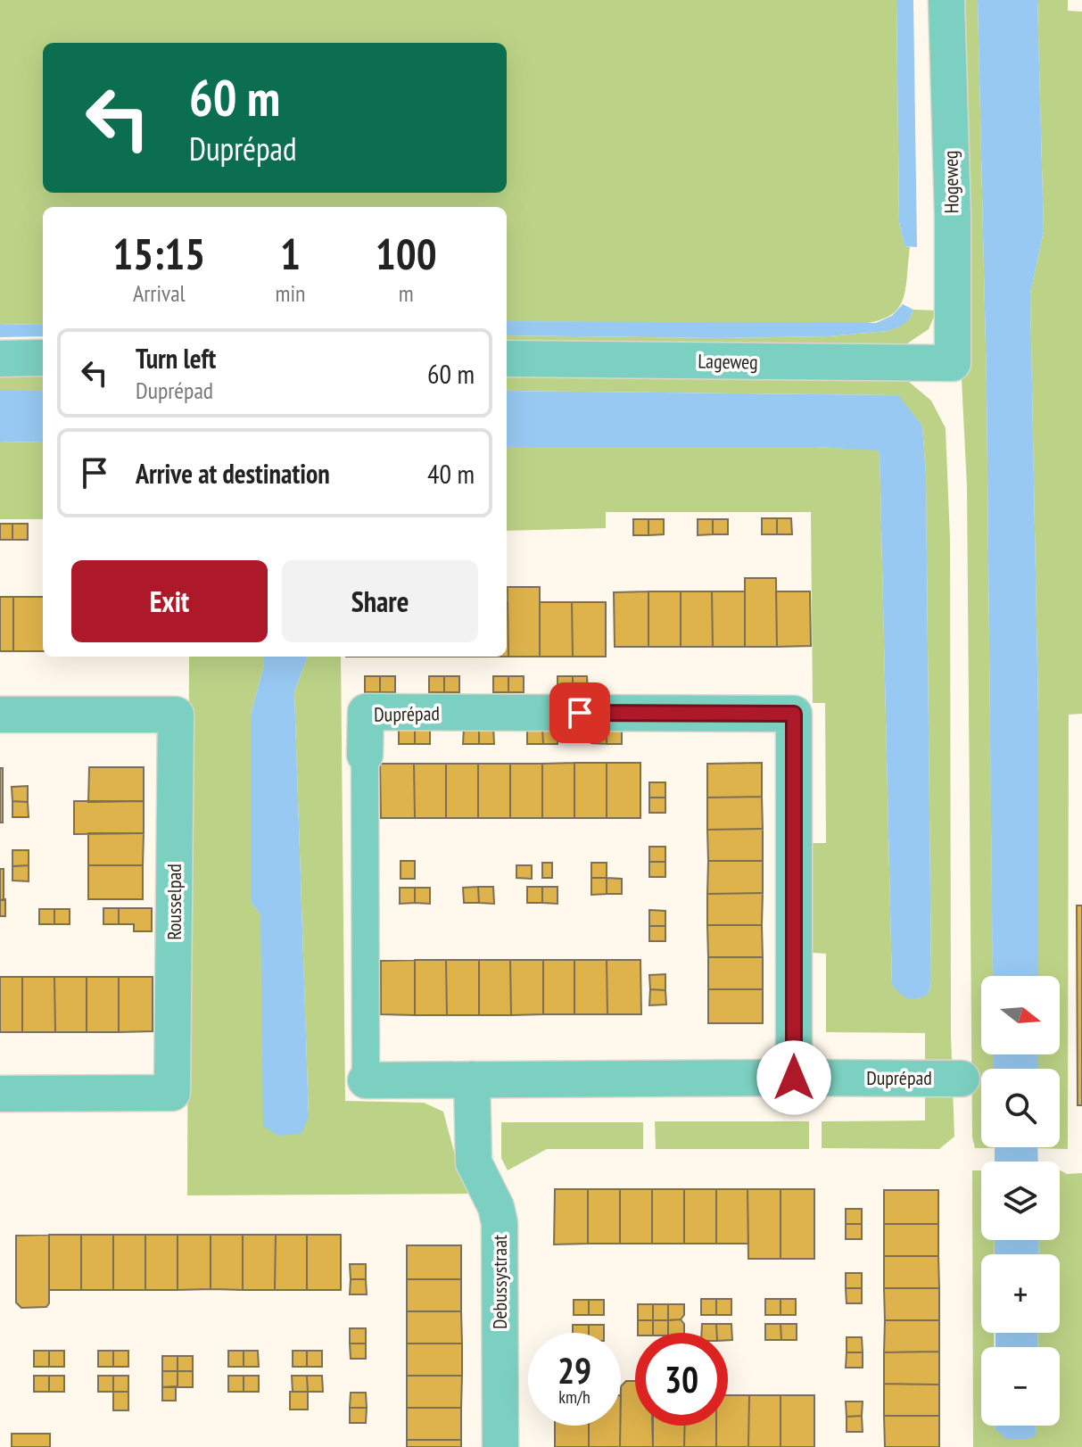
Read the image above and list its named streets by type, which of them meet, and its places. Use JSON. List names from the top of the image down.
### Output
{
  "streets": {
    "street": [
      "Hogeweg",
      "Lageweg",
      "Duprépad",
      "Rousselpad",
      "Debussystraat"
    ]
  },
  "crossings": [
    ["Hogeweg", "Lageweg"],
    ["Duprépad", "Debussystraat"]
  ],
  "north": "right",
  "page": {
    "turn": ["60 m", "Duprépad"],
    "eta": [
      "15:15",
      "Arrival",
      "1",
      "min",
      "100",
      "m"
    ],
    "list": [
      {
        "name": "Turn left",
        "note": "Duprépad",
        "value": "60 m"
      },
      {
        "name": "Arrive at destination",
        "value": "40 m"
      }
    ],
    "buttons": ["Exit", "Share"],
    "map_buttons": ["+", "−"],
    "speed": "29 km/h",
    "limit": "30"
  }
}
